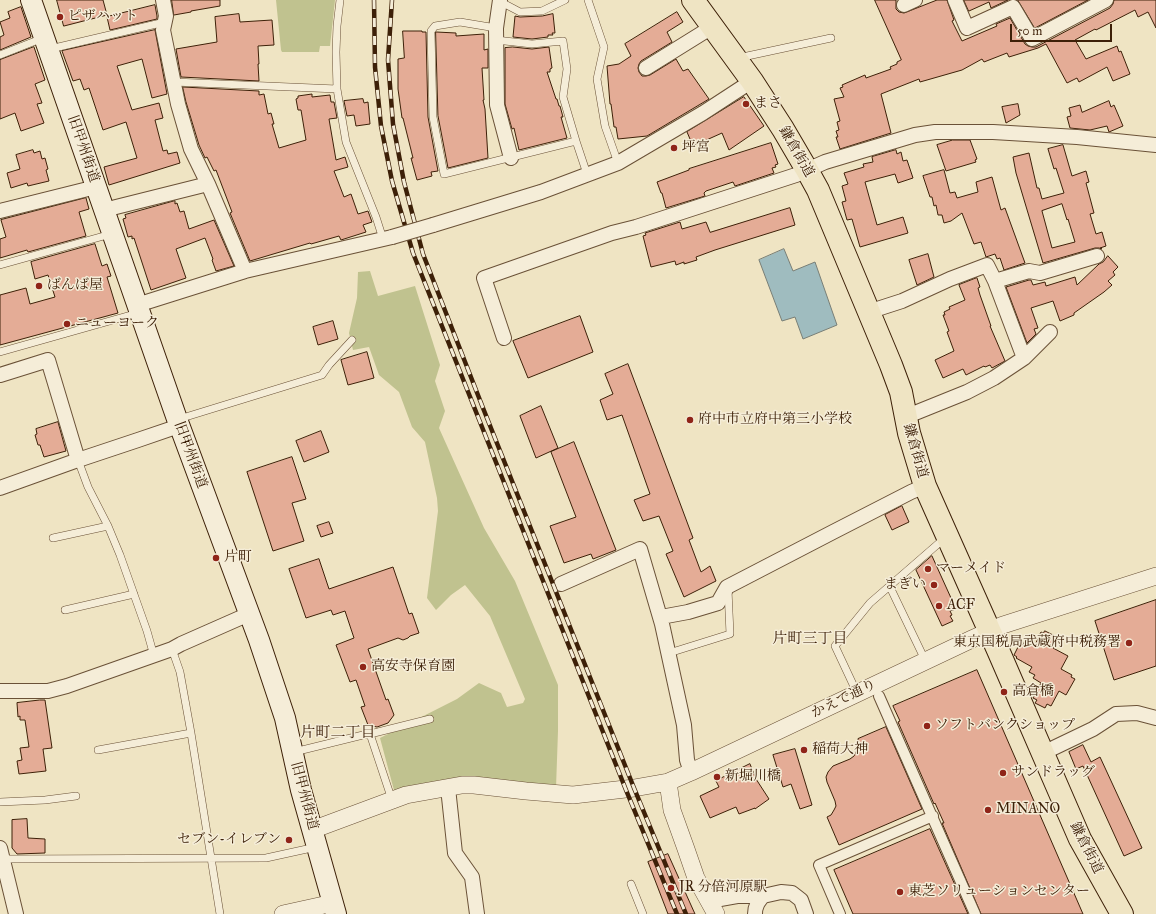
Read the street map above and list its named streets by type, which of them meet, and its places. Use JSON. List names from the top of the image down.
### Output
{
  "streets": {
    "main road": ["旧甲州街道", "鎌倉街道"],
    "street": ["かえで通り"]
  },
  "crossings": [
    ["旧甲州街道", "かえで通り"],
    ["鎌倉街道", "かえで通り"]
  ],
  "districts": ["片町三丁目", "片町二丁目"],
  "places": [
    "ピザハット",
    "まさ",
    "坪宮",
    "ばんば屋",
    "ニューヨーク",
    "府中市立府中第三小学校",
    "片町",
    "マーメイド",
    "まぎい",
    "ACF",
    "東京国税局武蔵府中税務署",
    "高安寺保育園",
    "高倉橋",
    "ソフトバンクショップ",
    "稲荷大神",
    "サンドラッグ",
    "新堀川橋",
    "MINANO",
    "セブン-イレブン",
    "JR 分倍河原駅",
    "東芝ソリューションセンター"
  ],
  "scale_bar": "50 m"
}
